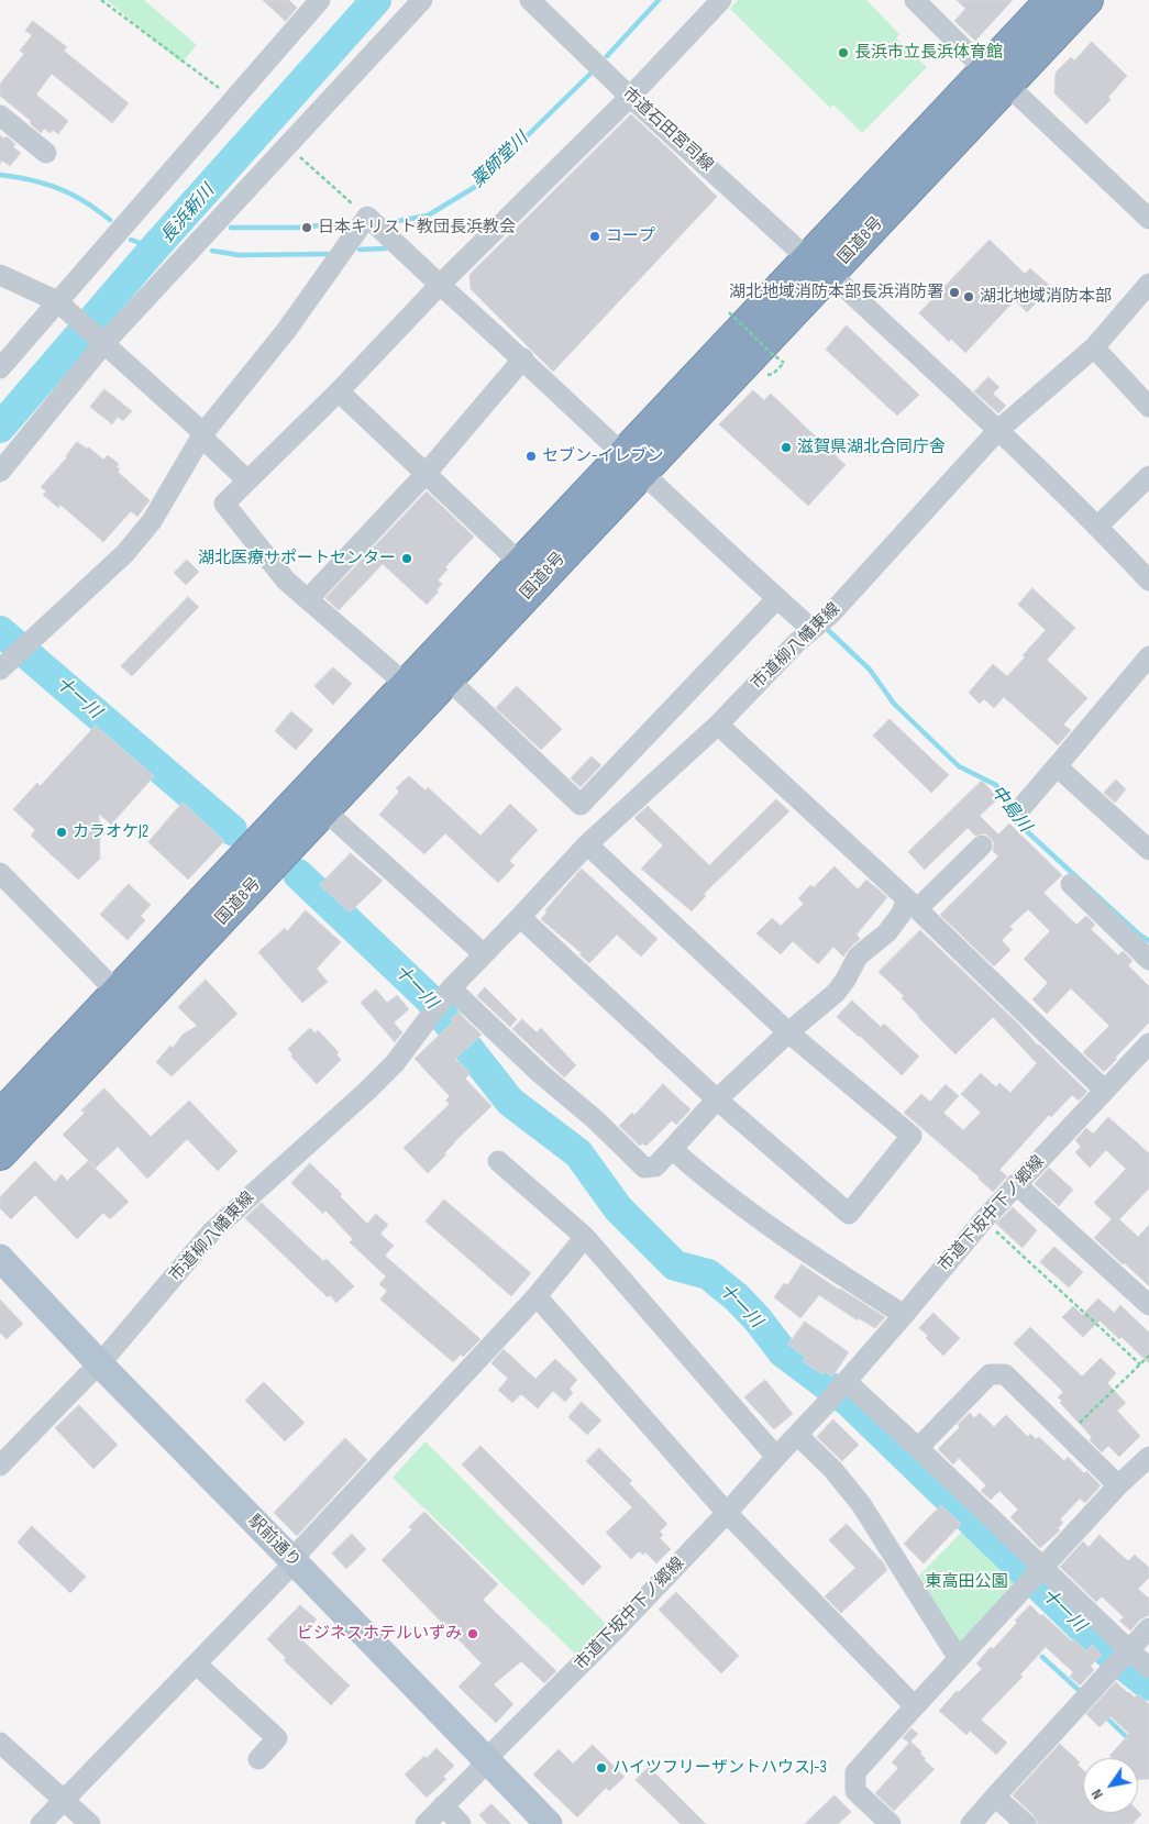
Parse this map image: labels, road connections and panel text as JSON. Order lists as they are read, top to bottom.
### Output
{
  "streets": {
    "highway": ["国道8号"],
    "main road": ["駅前通り"],
    "street": ["市道石田宮司線", "市道柳八幡東線", "市道下坂中下ノ郷線"]
  },
  "crossings": [
    ["市道石田宮司線", "国道8号"],
    ["市道石田宮司線", "市道柳八幡東線"],
    ["市道柳八幡東線", "駅前通り"],
    ["市道下坂中下ノ郷線", "駅前通り"]
  ],
  "water": [
    "薬師堂川",
    "長浜新川",
    "十一川",
    "中島川"
  ],
  "parks": ["東高田公園"],
  "places": [
    "長浜市立長浜体育館",
    "日本キリスト教団長浜教会",
    "コープ",
    "湖北地域消防本部長浜消防署",
    "湖北地域消防本部",
    "滋賀県湖北合同庁舎",
    "セブン-イレブン",
    "湖北医療サポートセンター",
    "カラオケJ2",
    "ビジネスホテルいずみ",
    "ハイツフリーザントハウスJ-3"
  ],
  "north": "bottom left"
}
